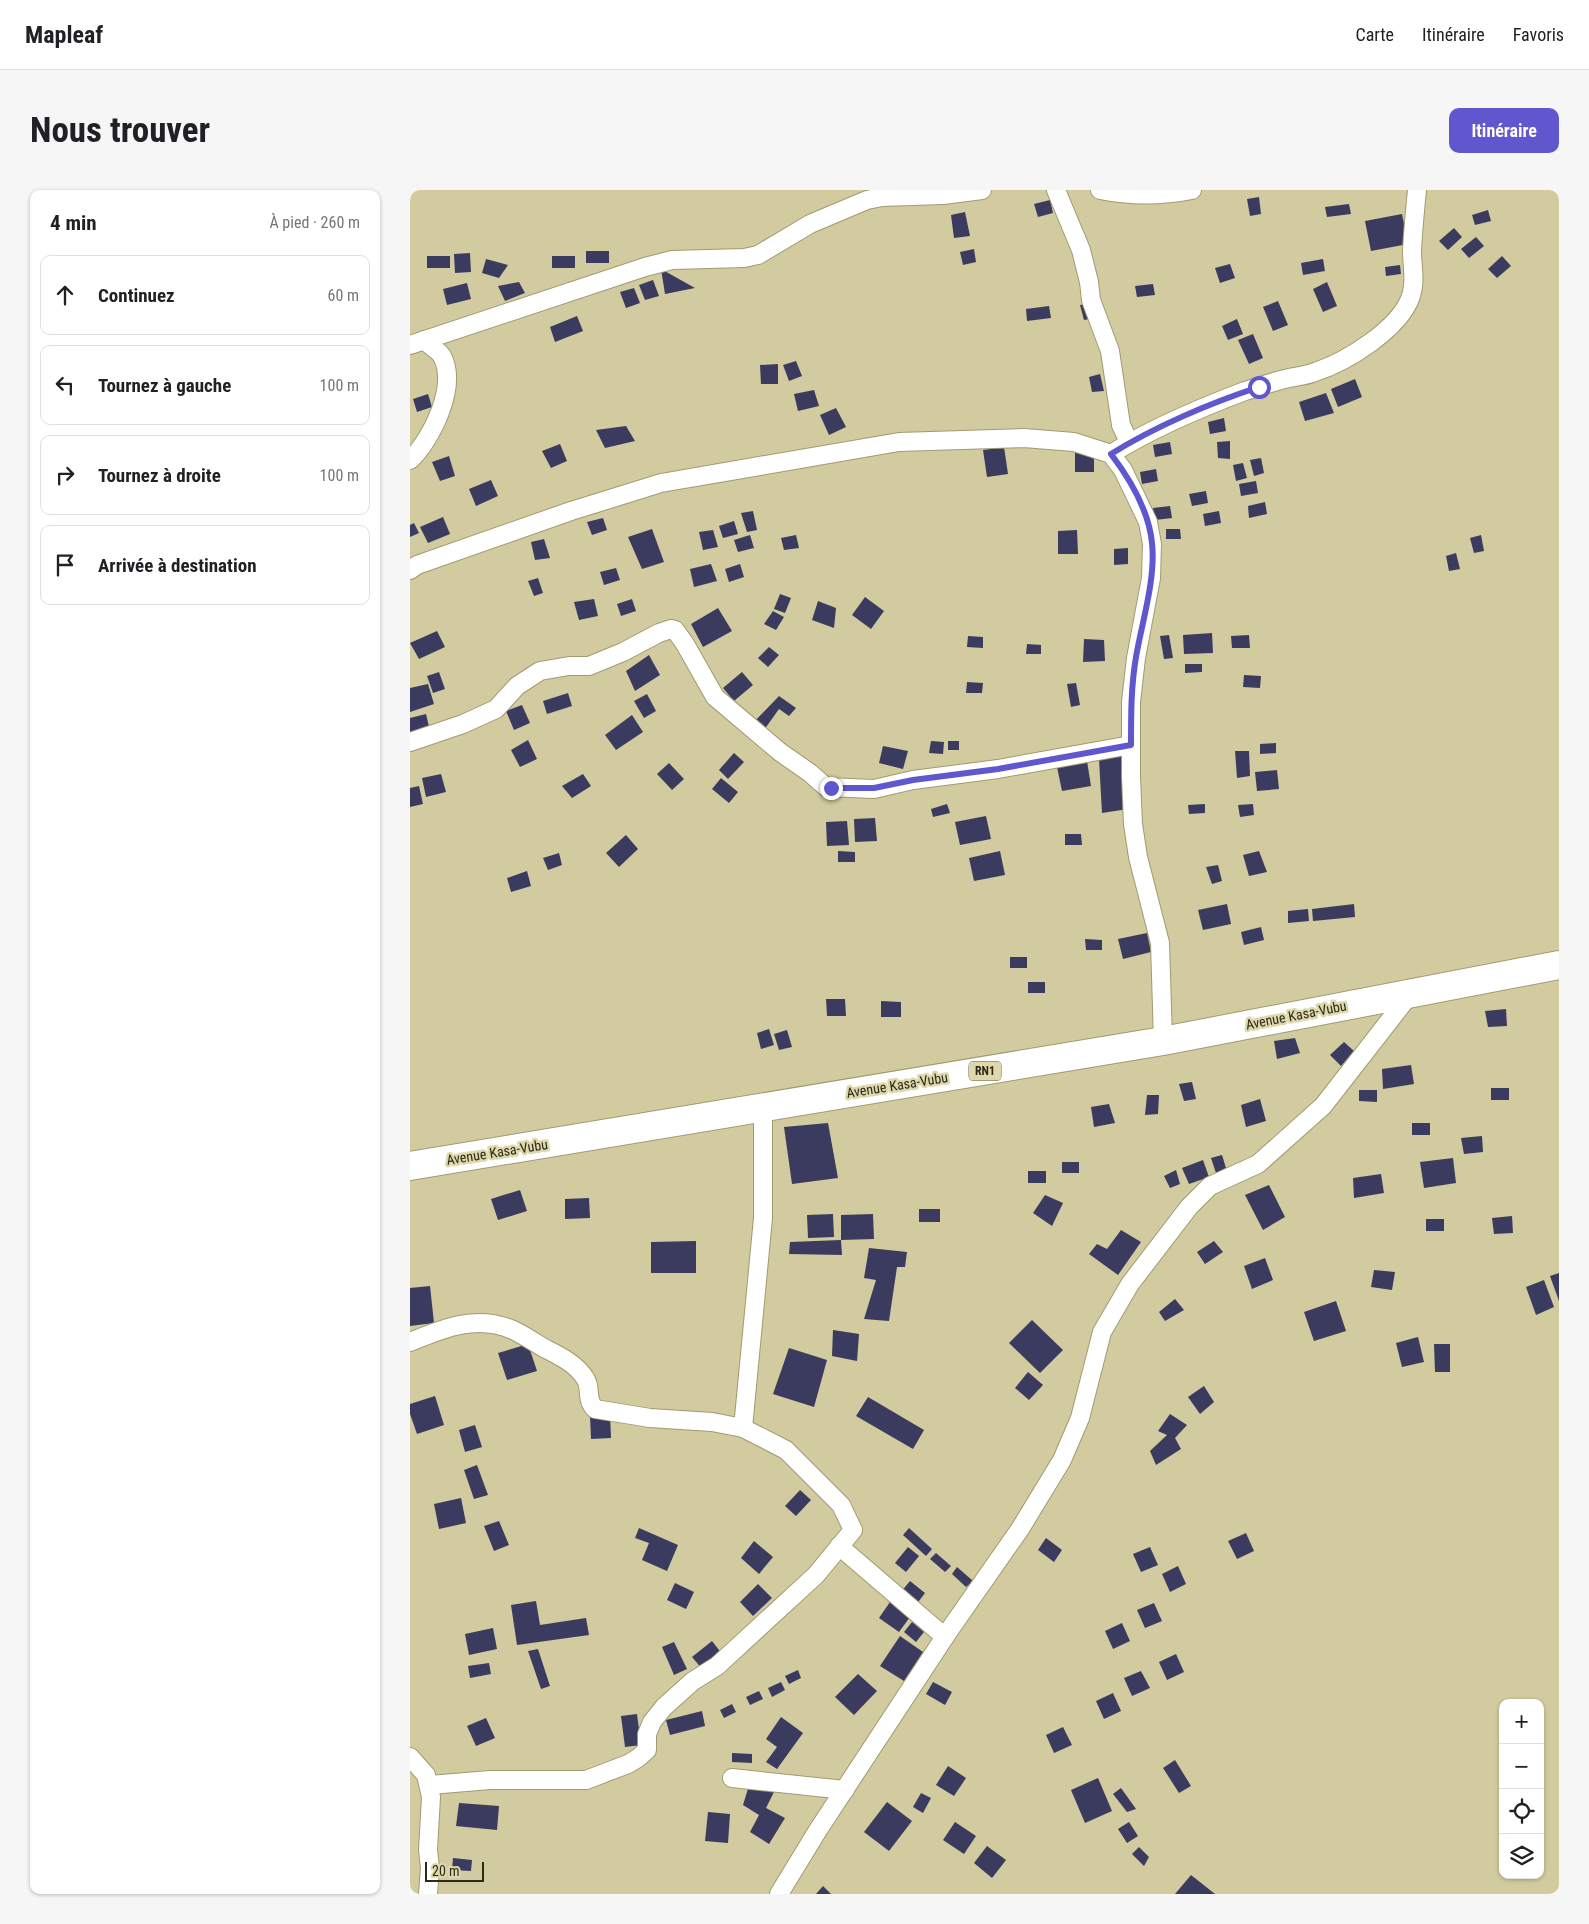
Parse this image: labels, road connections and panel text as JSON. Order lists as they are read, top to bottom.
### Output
{
  "streets": {
    "highway": ["Avenue Kasa-Vubu", "RN1"]
  },
  "scale_bar": "20 m",
  "page": {
    "header": "Mapleaf",
    "nav": ["Carte", "Itinéraire", "Favoris"],
    "buttons": "Itinéraire",
    "title": "Nous trouver",
    "heading": ["4 min", "À pied · 260 m"],
    "list": [
      ["Continuez", "60 m"],
      ["Tournez à gauche", "100 m"],
      ["Tournez à droite", "100 m"],
      "Arrivée à destination"
    ],
    "map_buttons": ["+", "−"],
    "scale": "20 m"
  }
}
